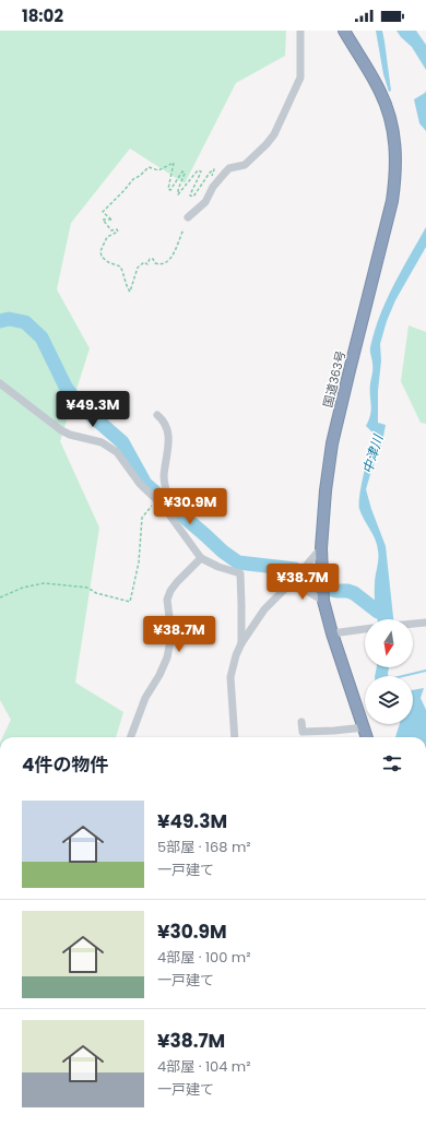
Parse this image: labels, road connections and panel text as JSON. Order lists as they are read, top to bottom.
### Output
{
  "streets": {
    "highway": ["国道363号"]
  },
  "water": ["中津川"],
  "north": "bottom",
  "page": {
    "status": "18:02",
    "price": [
      "¥49.3M",
      "¥30.9M",
      "¥38.7M",
      "¥38.7M"
    ],
    "heading": "4件の物件",
    "list": [
      {
        "name": "¥49.3M",
        "note": "5部屋 · 168 m² · 一戸建て"
      },
      {
        "name": "¥30.9M",
        "note": "4部屋 · 100 m² · 一戸建て"
      },
      {
        "name": "¥38.7M",
        "note": "4部屋 · 104 m² · 一戸建て"
      }
    ]
  }
}
